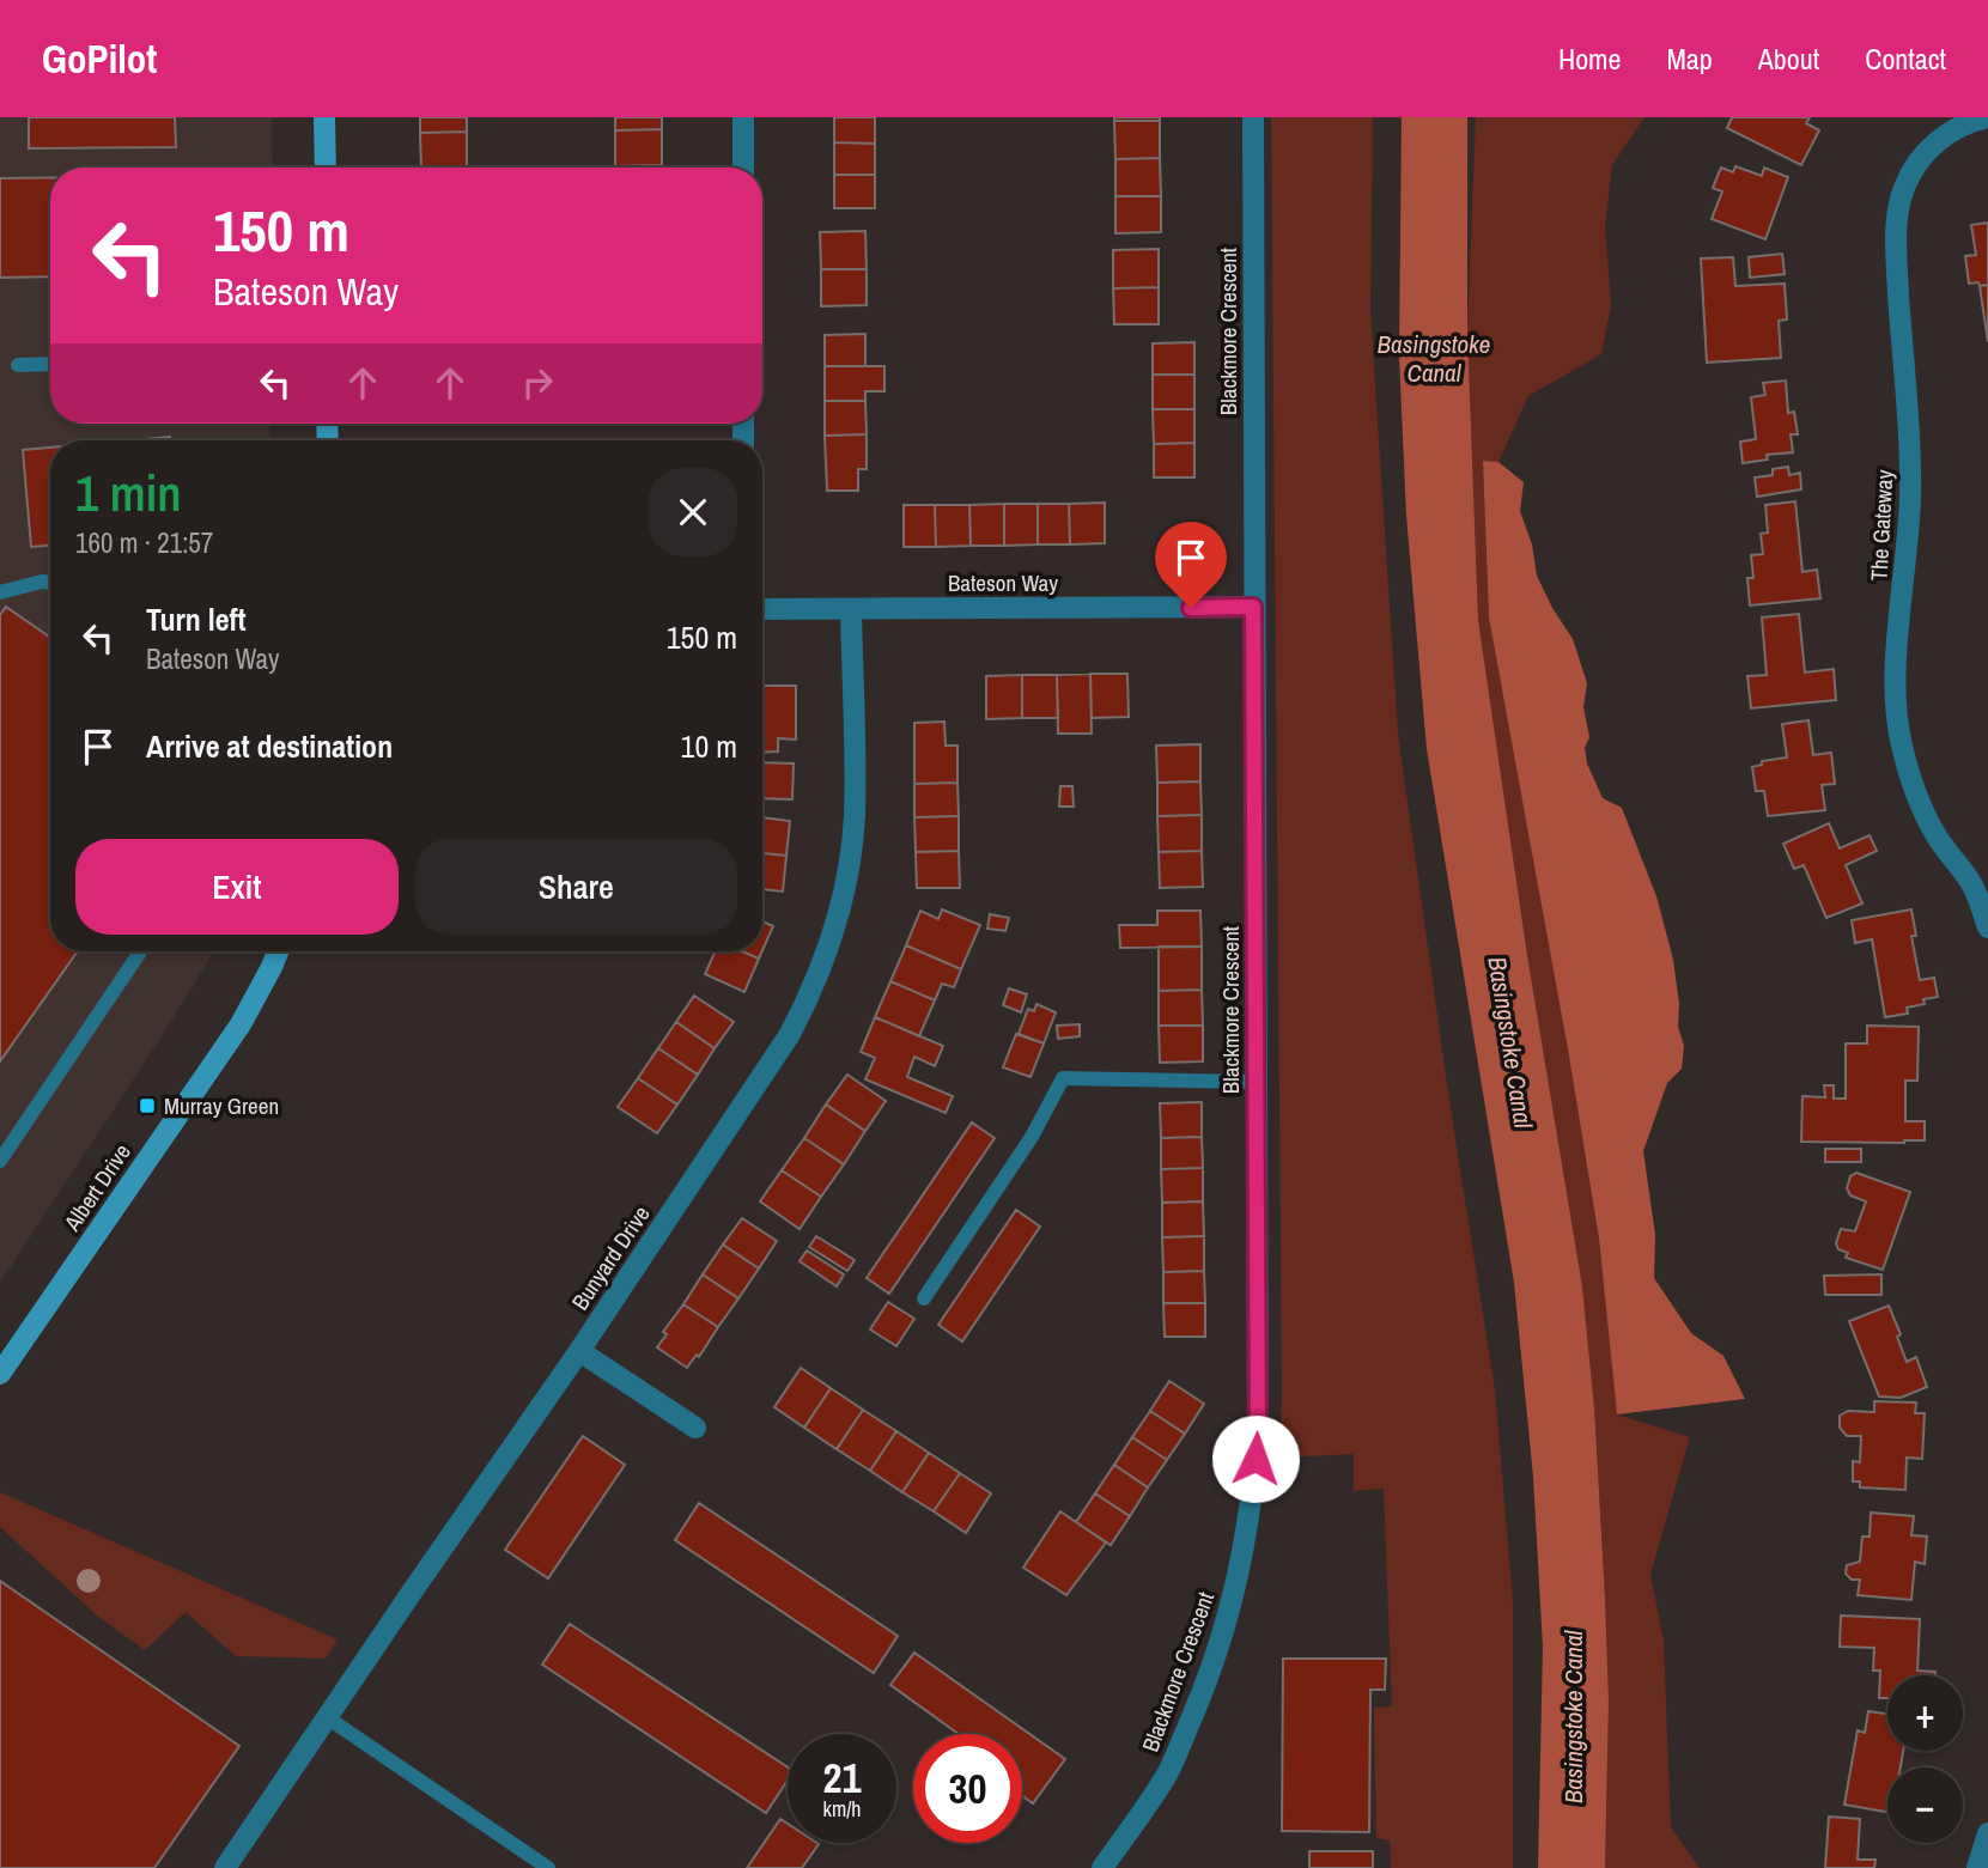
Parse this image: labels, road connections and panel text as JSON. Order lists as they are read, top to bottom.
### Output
{
  "streets": {
    "street": [
      "Blackmore Crescent",
      "The Gateway",
      "Bateson Way",
      "Albert Drive",
      "Bunyard Drive"
    ]
  },
  "crossings": [
    ["Blackmore Crescent", "Bateson Way"],
    ["Bateson Way", "Bunyard Drive"]
  ],
  "water": ["Basingstoke Canal"],
  "places": {
    "transit": ["Murray Green"]
  },
  "page": {
    "header": "GoPilot",
    "nav": [
      "Home",
      "Map",
      "About",
      "Contact"
    ],
    "turn": ["150 m", "Bateson Way"],
    "heading": ["1 min", "160 m · 21:57"],
    "list": [
      {
        "name": "Turn left",
        "note": "Bateson Way",
        "value": "150 m"
      },
      {
        "name": "Arrive at destination",
        "value": "10 m"
      }
    ],
    "buttons": ["Exit", "Share"],
    "map_buttons": ["+", "−"],
    "speed": "21 km/h",
    "limit": "30"
  }
}
